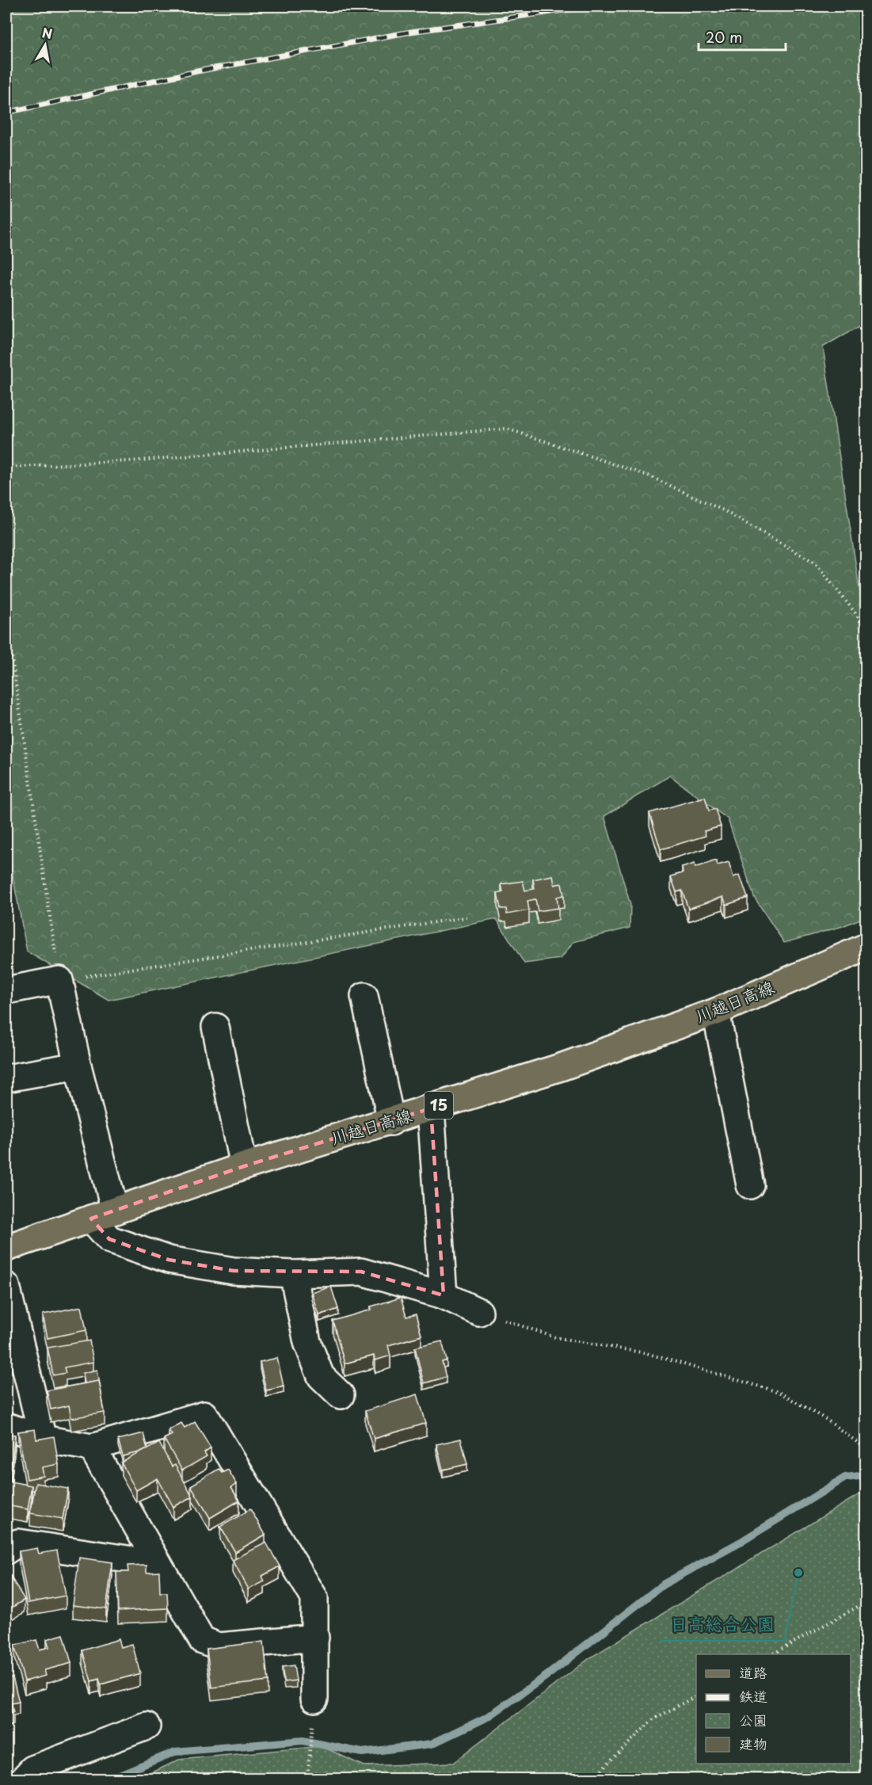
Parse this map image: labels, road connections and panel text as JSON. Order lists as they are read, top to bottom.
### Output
{
  "streets": {
    "main road": ["川越日高線", "15"]
  },
  "places": ["日高総合公園"],
  "legend": [
    "道路",
    "鉄道",
    "公園",
    "建物"
  ],
  "scale_bar": "20 m",
  "north": "top"
}
